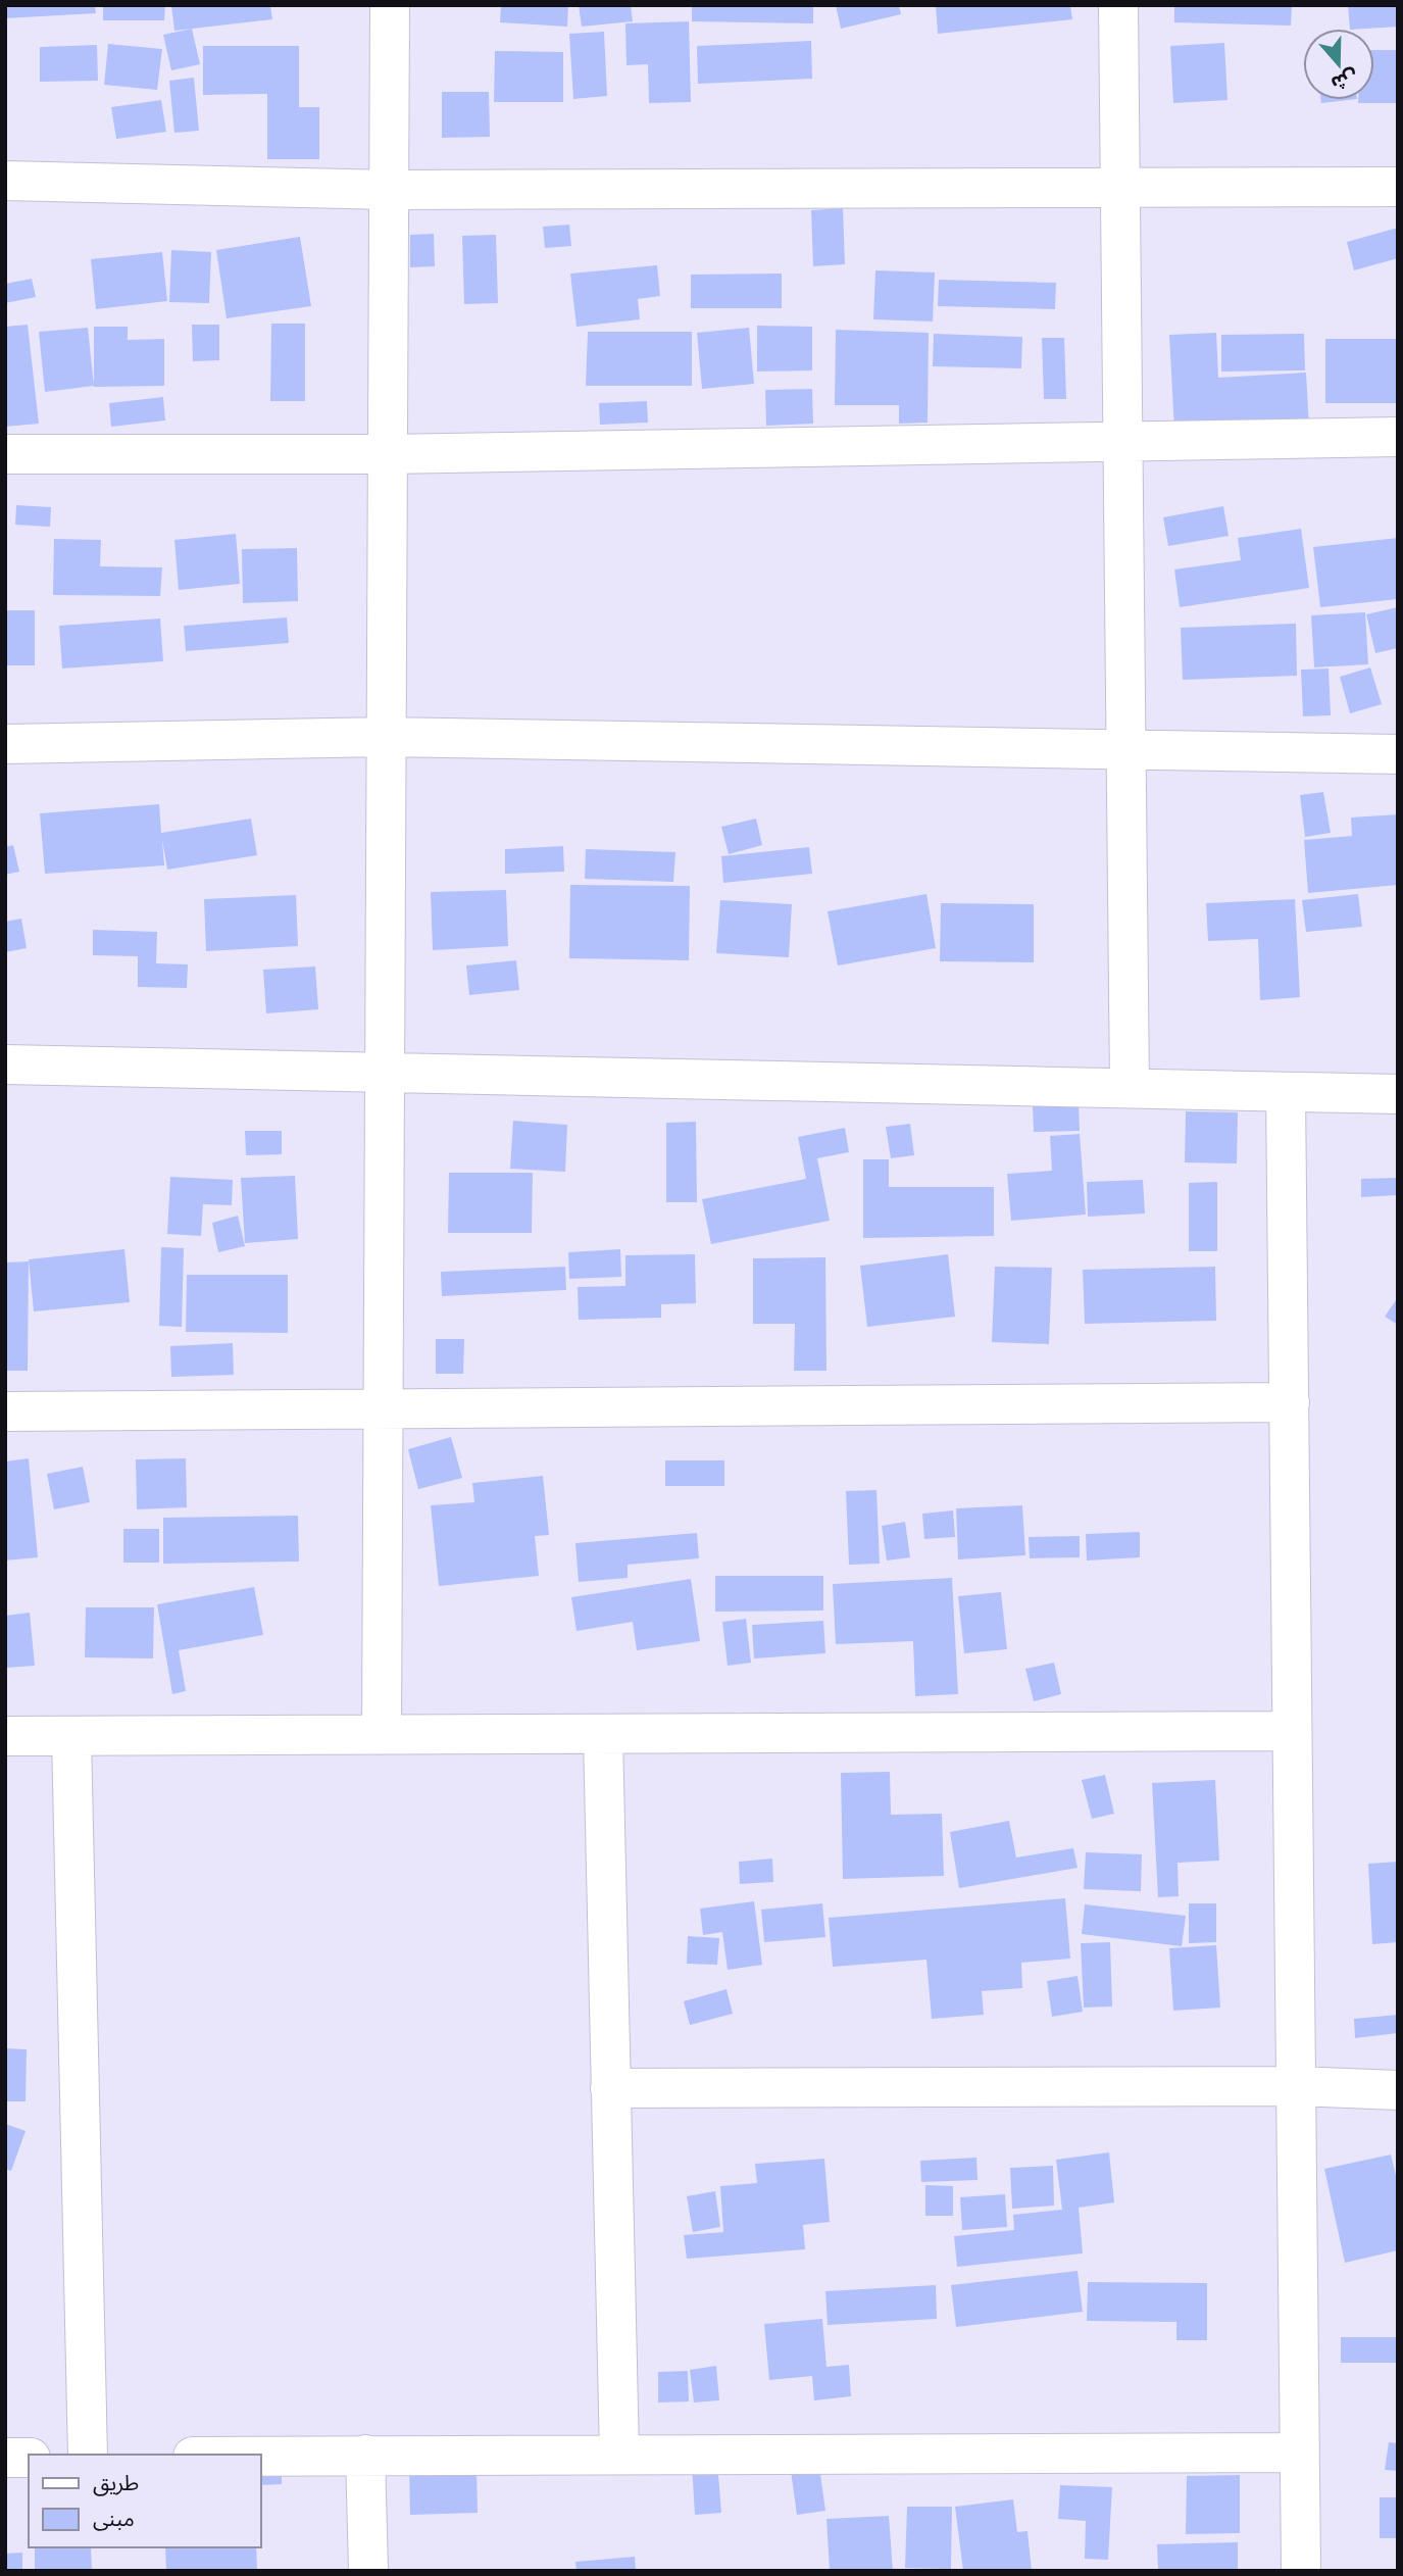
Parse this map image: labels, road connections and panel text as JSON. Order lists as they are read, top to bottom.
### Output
{
  "legend": ["طريق", "مبنى"],
  "north": "bottom"
}
